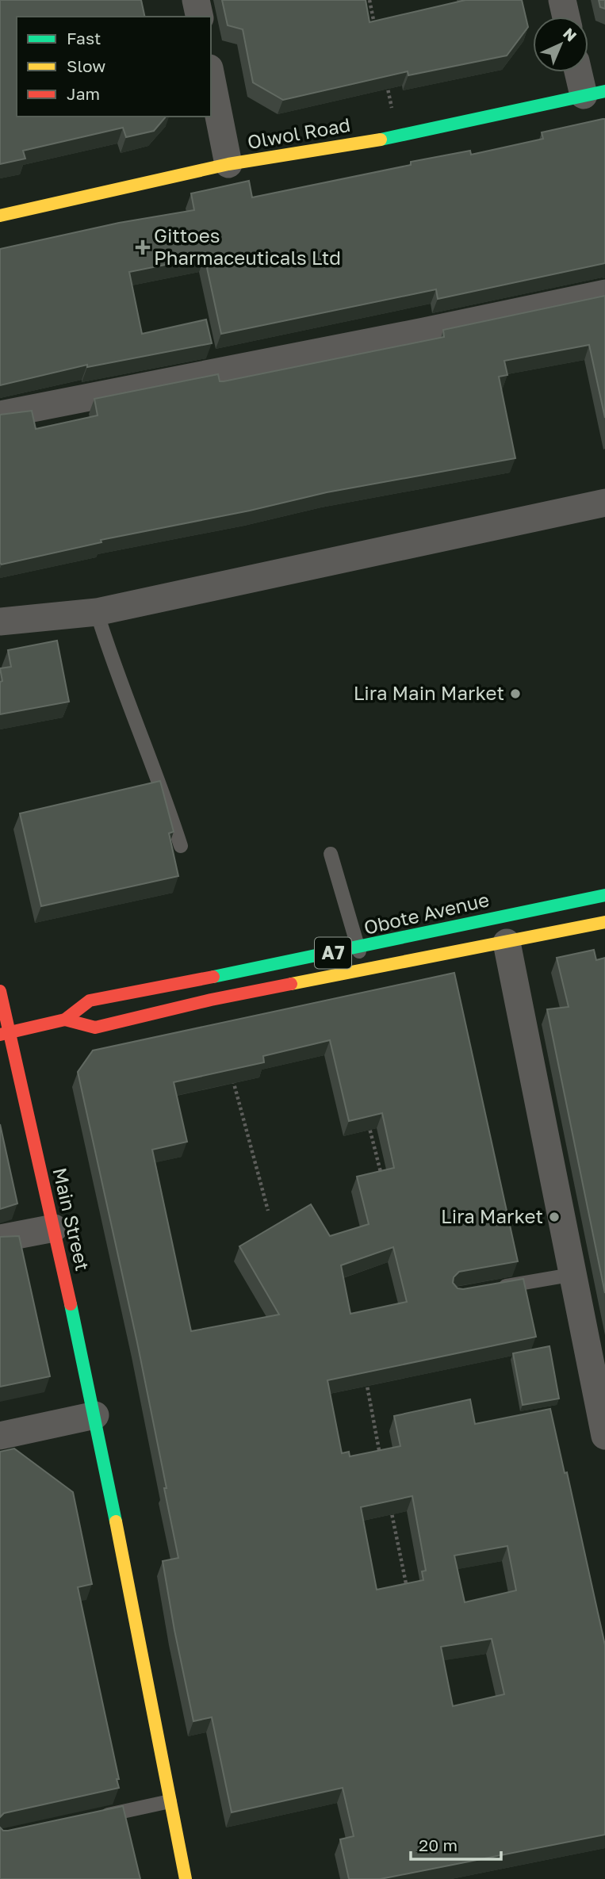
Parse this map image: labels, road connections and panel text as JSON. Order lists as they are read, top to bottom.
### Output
{
  "streets": {
    "street": [
      "Olwol Road",
      "Obote Avenue",
      "A7",
      "Main Street"
    ]
  },
  "crossings": [
    ["Obote Avenue", "Main Street"]
  ],
  "places": {
    "health": ["Gittoes Pharmaceuticals Ltd"],
    "other": ["Lira Main Market", "Lira Market"]
  },
  "legend": ["Fast", "Slow", "Jam"],
  "scale_bar": "20 m",
  "north": "top right"
}
